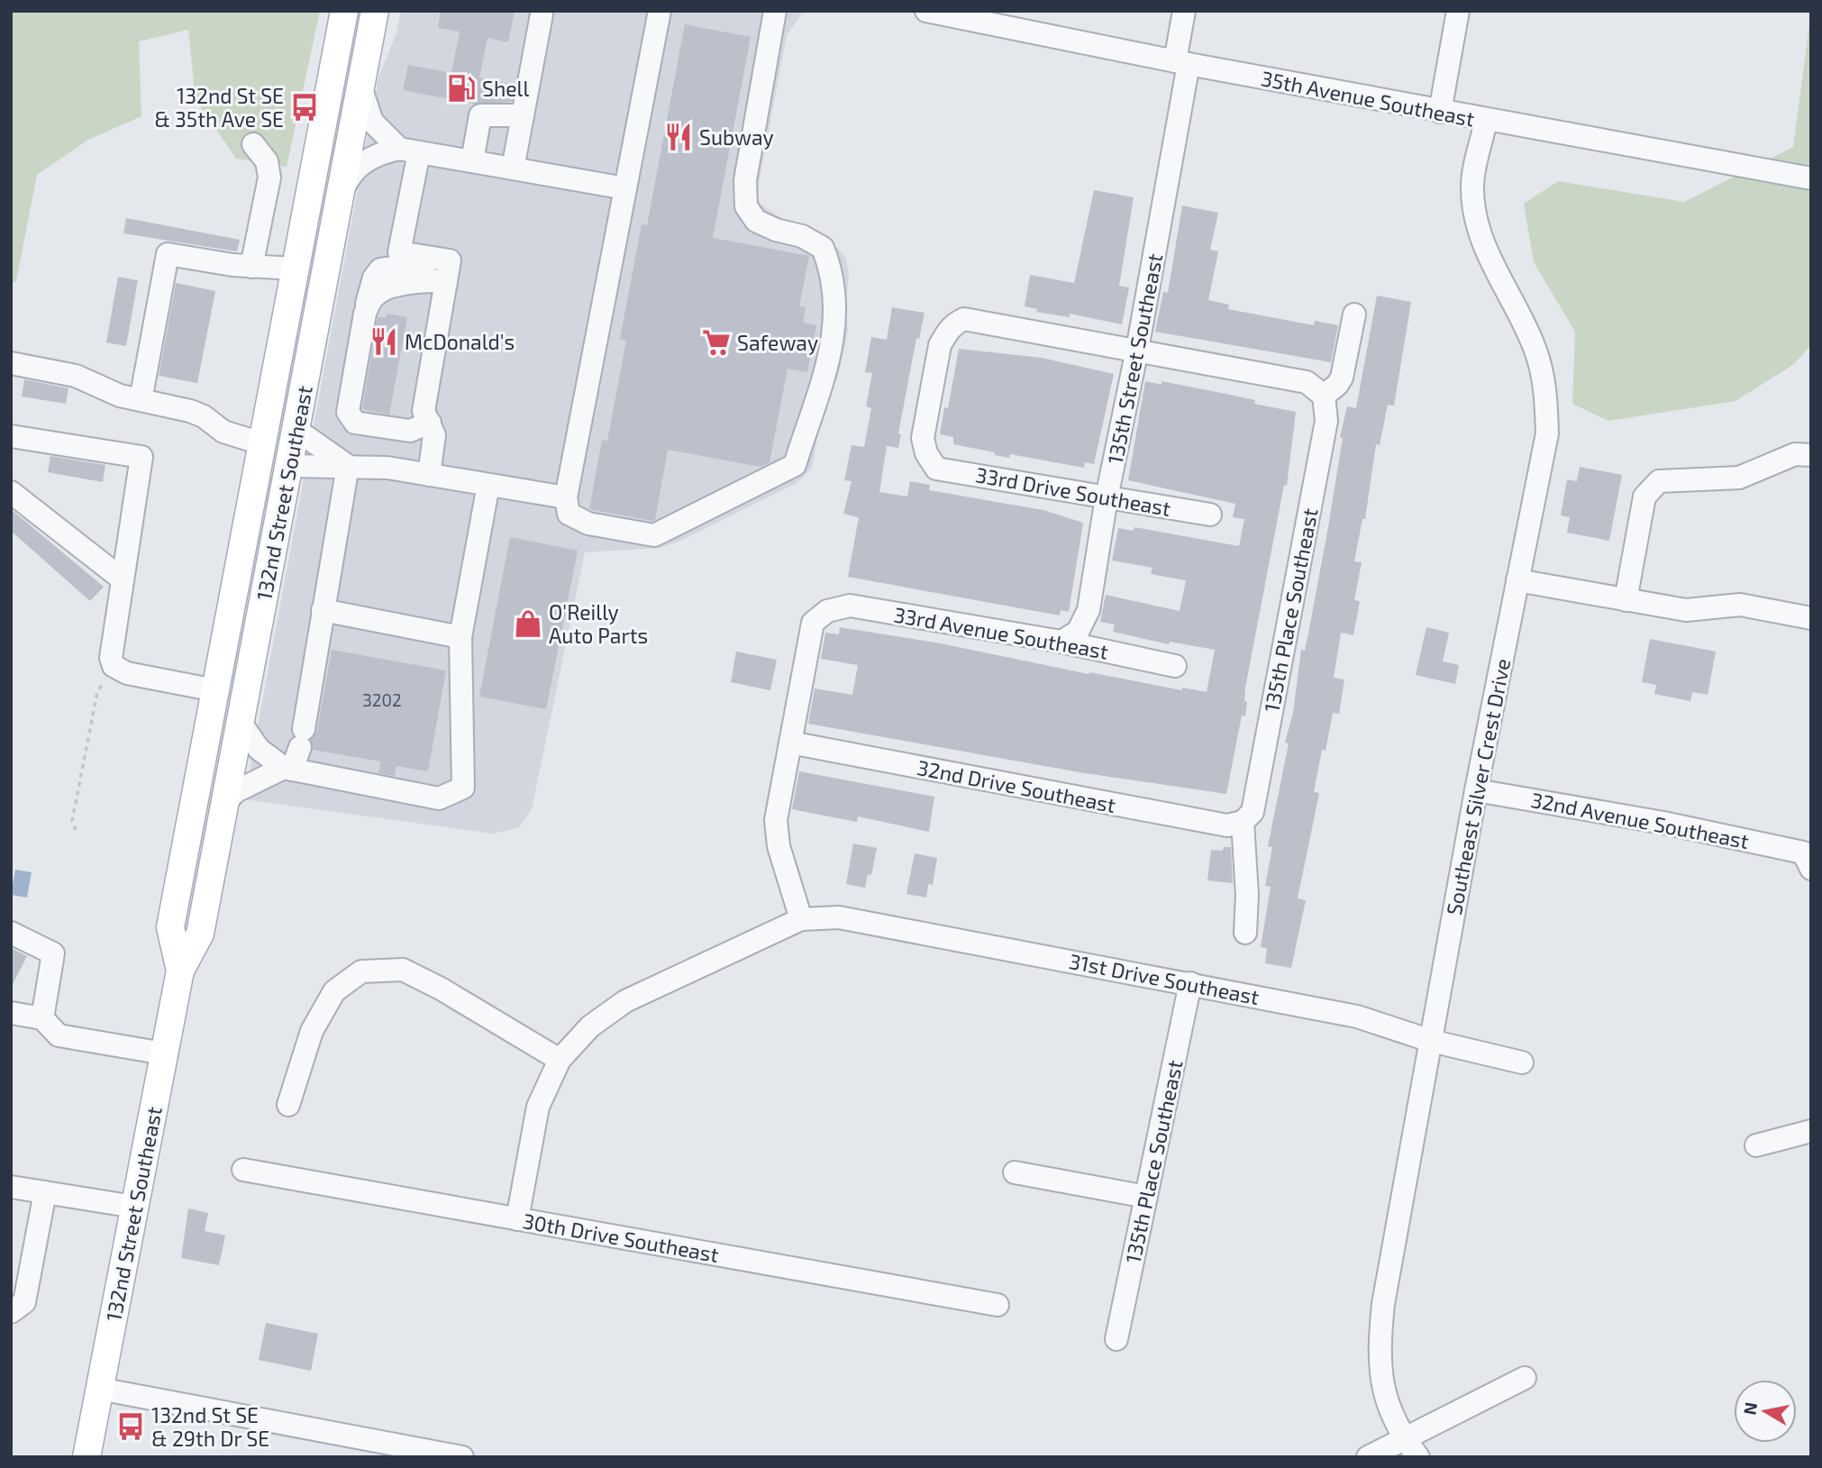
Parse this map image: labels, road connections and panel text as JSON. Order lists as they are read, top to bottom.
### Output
{
  "streets": {
    "main road": ["132nd Street Southeast"],
    "street": [
      "35th Avenue Southeast",
      "135th Street Southeast",
      "33rd Drive Southeast",
      "135th Place Southeast",
      "33rd Avenue Southeast",
      "32nd Drive Southeast",
      "Southeast Silver Crest Drive",
      "32nd Avenue Southeast",
      "31st Drive Southeast",
      "30th Drive Southeast"
    ]
  },
  "crossings": [
    ["35th Avenue Southeast", "135th Street Southeast"],
    ["35th Avenue Southeast", "Southeast Silver Crest Drive"],
    ["135th Street Southeast", "33rd Drive Southeast"],
    ["135th Street Southeast", "33rd Avenue Southeast"],
    ["135th Place Southeast", "32nd Drive Southeast"],
    ["135th Place Southeast", "31st Drive Southeast"],
    ["33rd Avenue Southeast", "32nd Drive Southeast"],
    ["Southeast Silver Crest Drive", "32nd Avenue Southeast"],
    ["Southeast Silver Crest Drive", "31st Drive Southeast"]
  ],
  "places": {
    "fuel station": ["Shell"],
    "bus stop": ["132nd St SE & 35th Ave SE", "132nd St SE & 29th Dr SE"],
    "restaurant": ["Subway", "McDonald's"],
    "supermarket": ["Safeway"],
    "shop": ["O'Reilly Auto Parts"]
  },
  "house_numbers": ["3202"],
  "north": "left"
}
